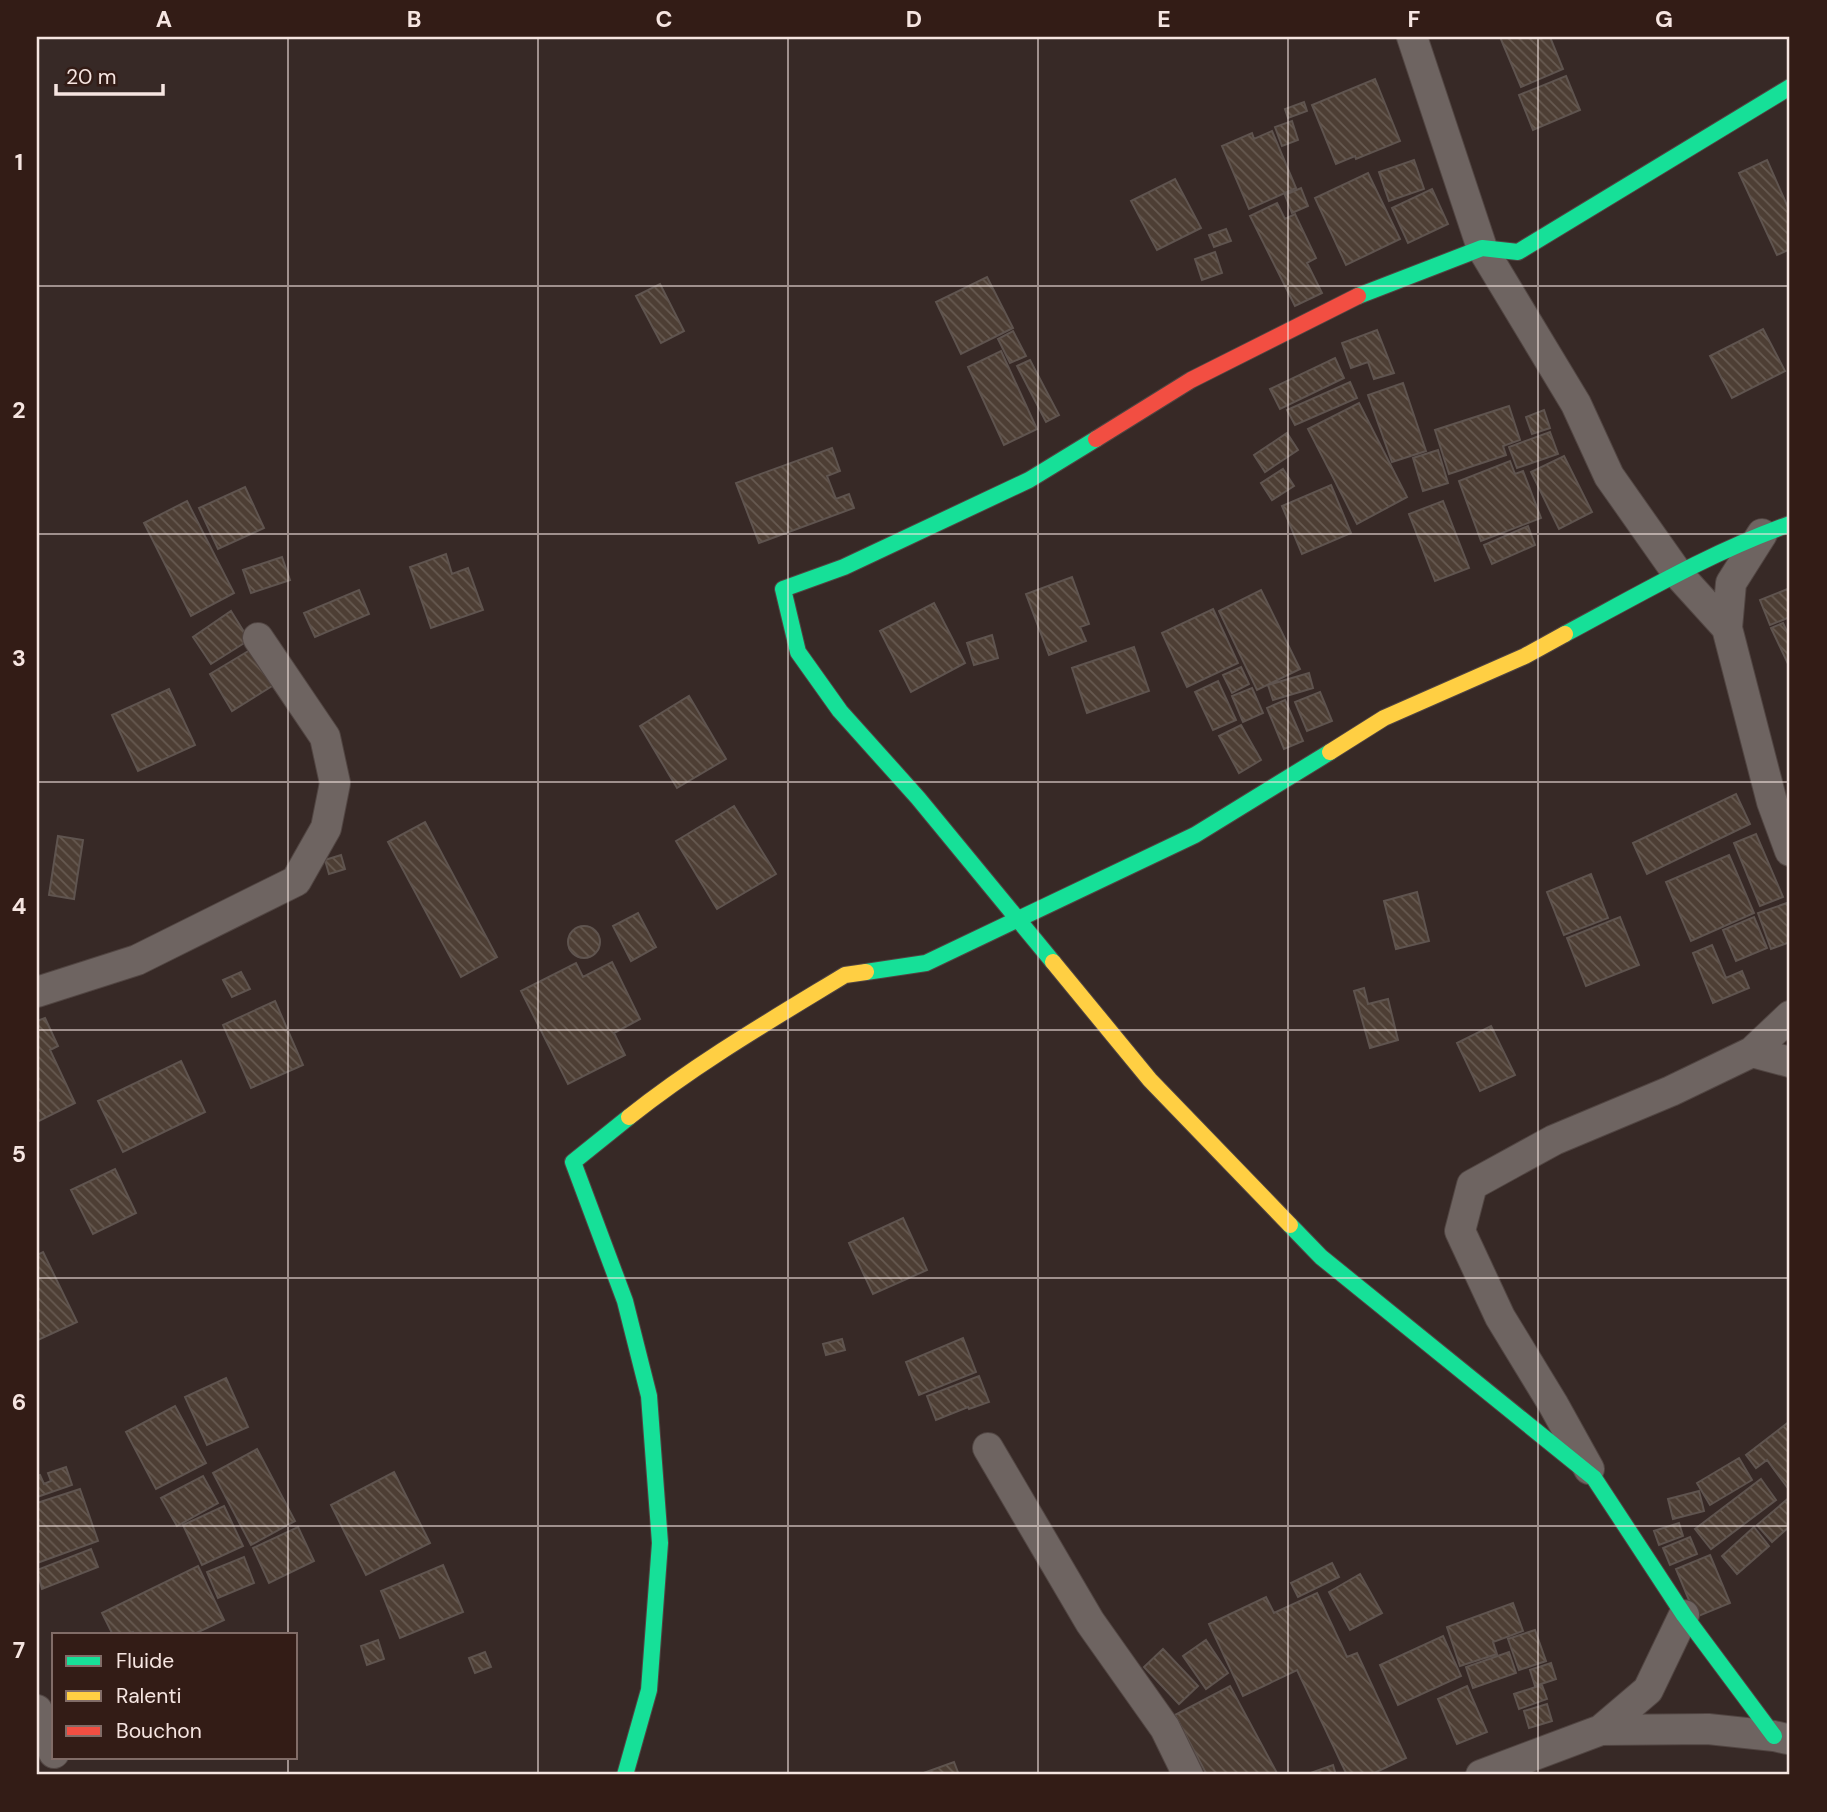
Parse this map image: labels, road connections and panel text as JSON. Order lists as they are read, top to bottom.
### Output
{
  "legend": ["Fluide", "Ralenti", "Bouchon"],
  "scale_bar": "20 m",
  "grid": {
    "columns": [
      "A",
      "B",
      "C",
      "D",
      "E",
      "F",
      "G"
    ],
    "rows": [
      "1",
      "2",
      "3",
      "4",
      "5",
      "6",
      "7"
    ]
  }
}
